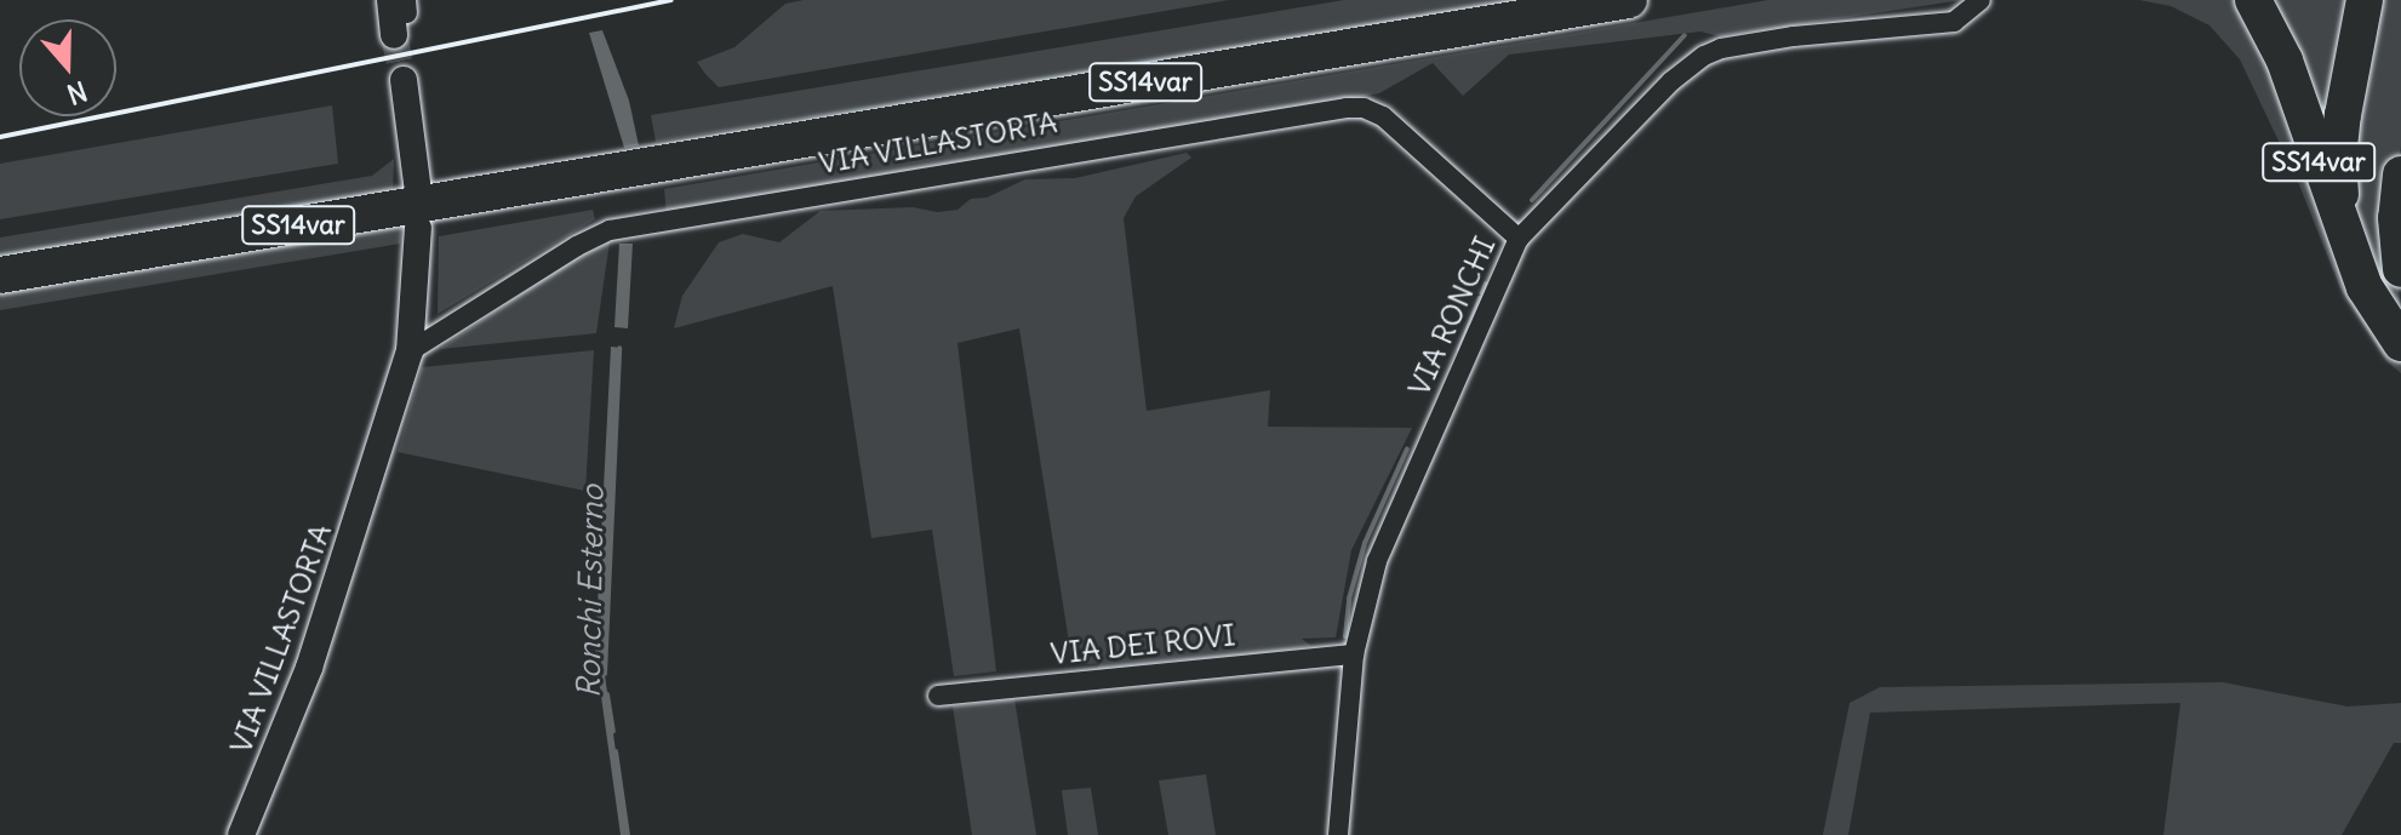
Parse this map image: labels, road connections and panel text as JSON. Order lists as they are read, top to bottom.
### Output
{
  "streets": {
    "highway": ["SS14var"],
    "street": ["VIA VILLASTORTA", "VIA RONCHI", "VIA DEI ROVI"]
  },
  "crossings": [
    ["VIA VILLASTORTA", "VIA RONCHI"],
    ["VIA RONCHI", "VIA DEI ROVI"]
  ],
  "water": ["Ronchi Esterno"],
  "north": "bottom"
}
